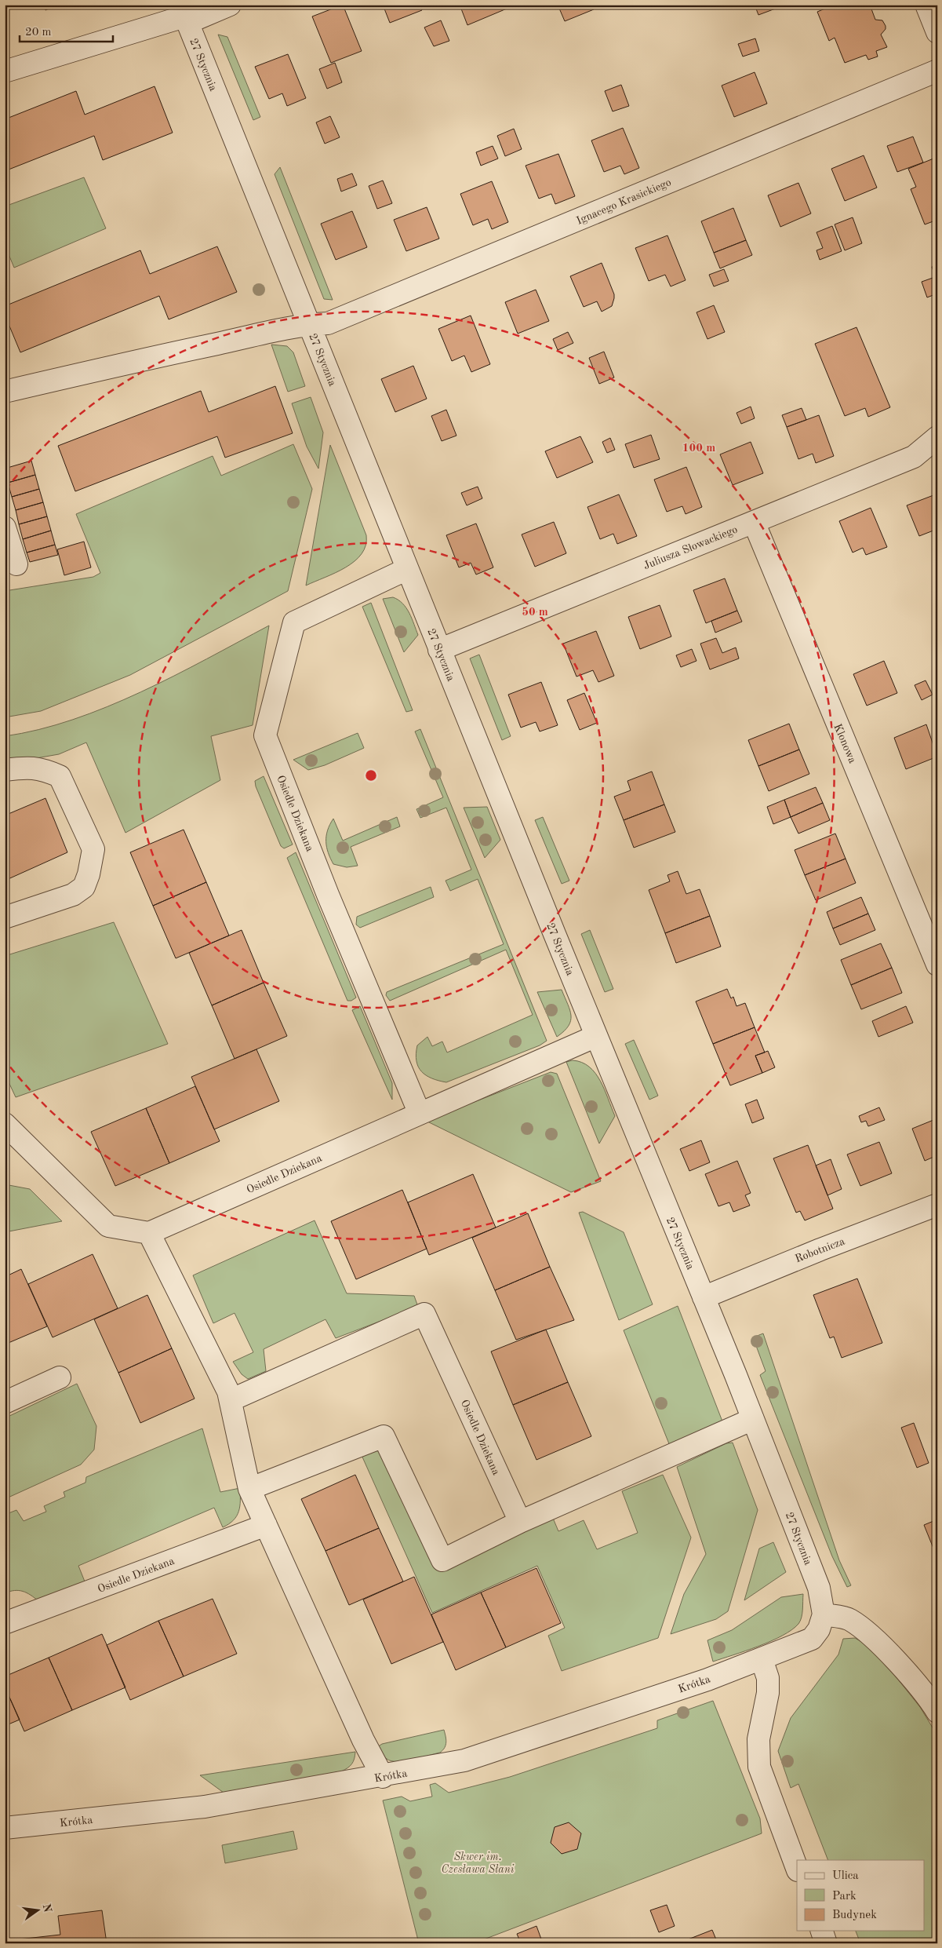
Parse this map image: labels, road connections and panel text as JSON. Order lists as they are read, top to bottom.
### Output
{
  "streets": {
    "street": [
      "27 Stycznia",
      "Ignacego Krasickiego",
      "Juliusza Słowackiego",
      "Klonowa",
      "Osiedle Dziekana",
      "Robotnicza",
      "Krótka"
    ]
  },
  "crossings": [
    ["27 Stycznia", "Ignacego Krasickiego"],
    ["27 Stycznia", "Juliusza Słowackiego"],
    ["27 Stycznia", "Osiedle Dziekana"],
    ["27 Stycznia", "Robotnicza"],
    ["Juliusza Słowackiego", "Klonowa"]
  ],
  "parks": ["Skwer im. Czesława Słani"],
  "legend": ["Ulica", "Park", "Budynek"],
  "scale_bar": "20 m",
  "north": "right",
  "rings": ["100 m", "50 m"]
}
